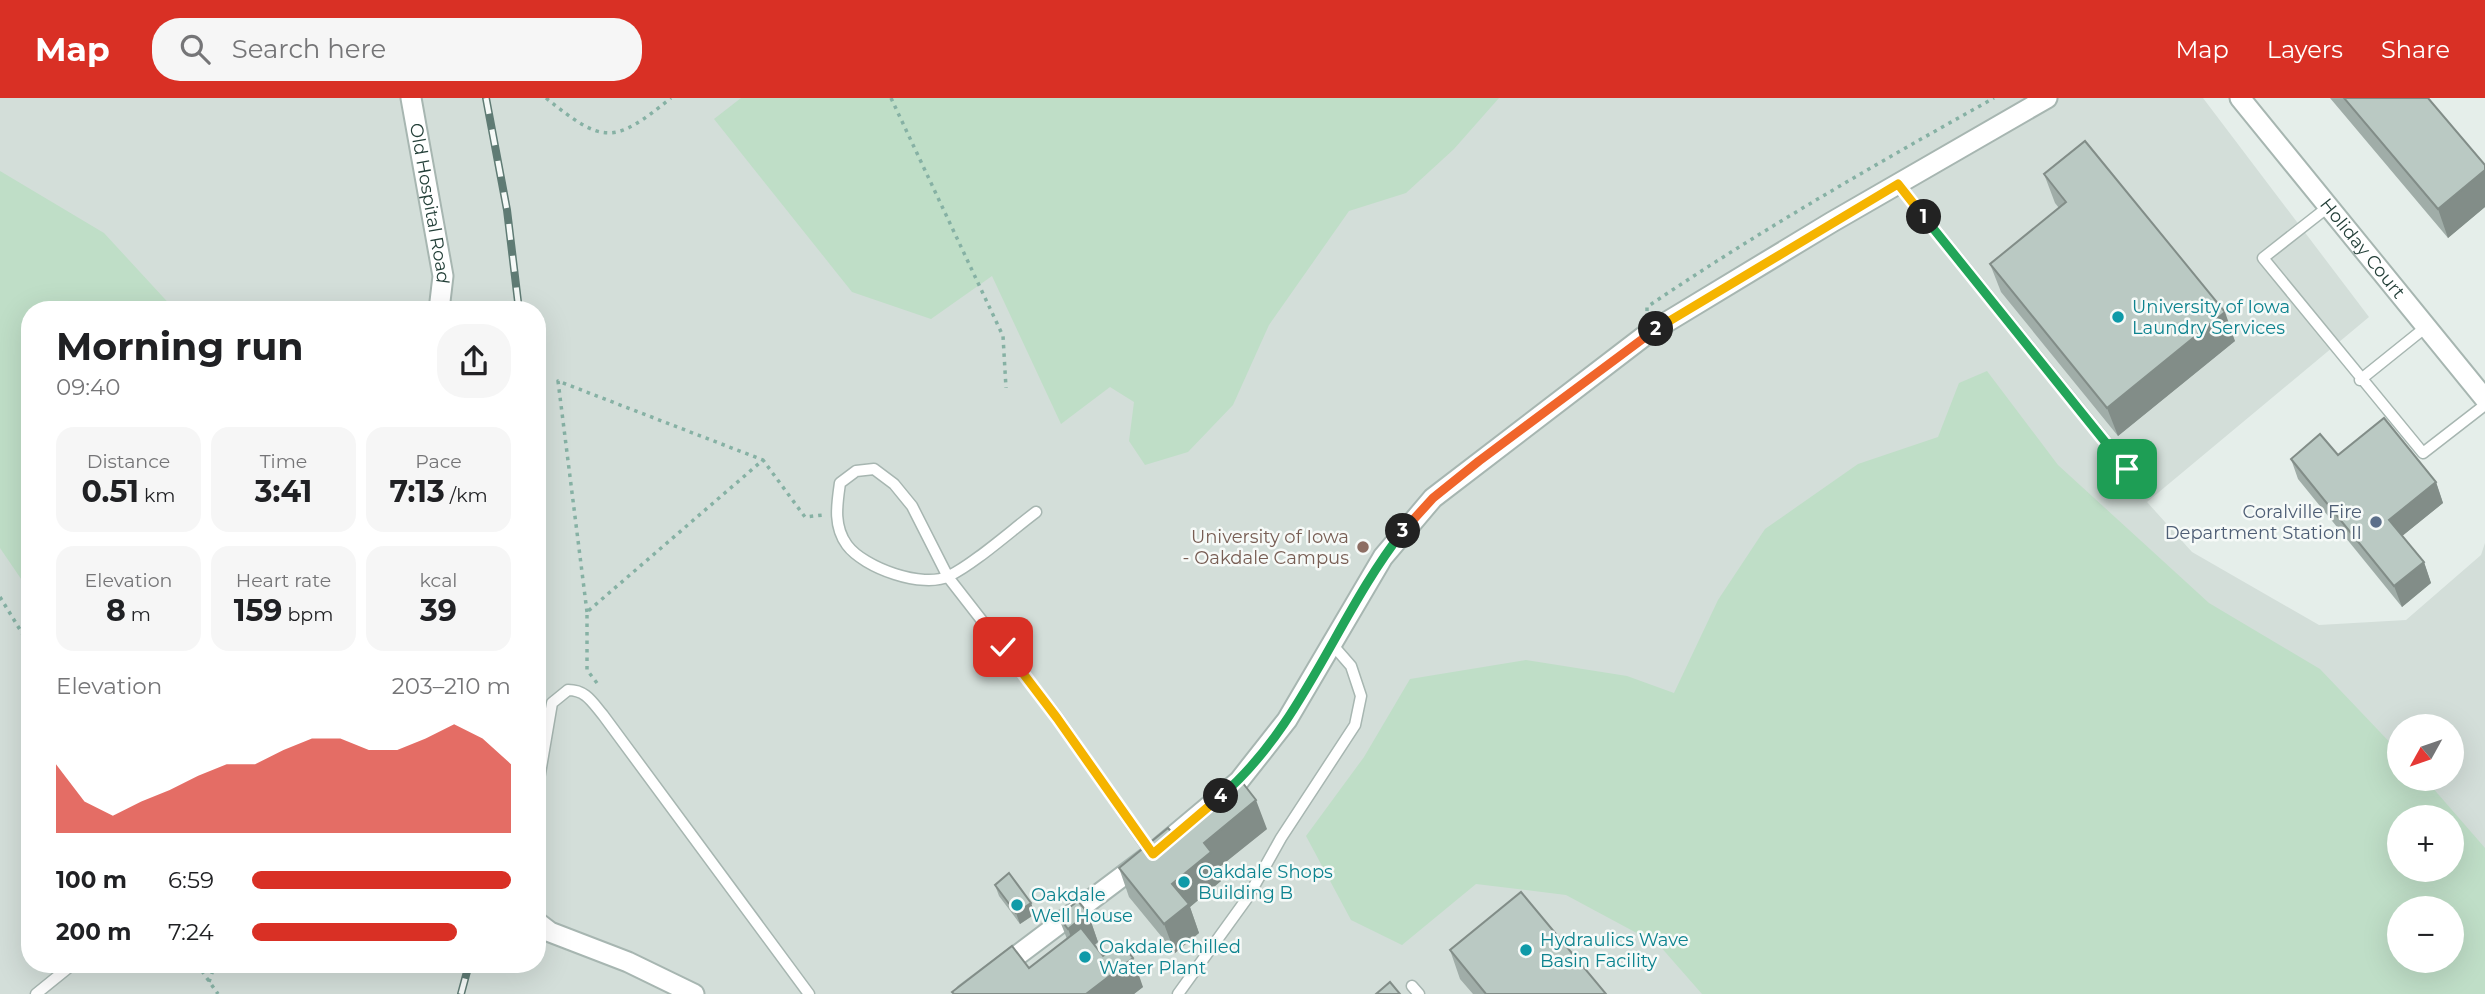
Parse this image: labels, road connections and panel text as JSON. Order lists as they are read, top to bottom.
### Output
{
  "streets": {
    "street": ["Old Hospital Road", "Holiday Court"]
  },
  "places": [
    "University of Iowa Laundry Services",
    "Coralville Fire Department Station II",
    "University of Iowa - Oakdale Campus",
    "Oakdale Shops Building B",
    "Oakdale Well House",
    "Hydraulics Wave Basin Facility",
    "Oakdale Chilled Water Plant"
  ],
  "north": "bottom left",
  "page": {
    "header": "Map",
    "search": "Search here",
    "nav": ["Map", "Layers", "Share"],
    "pins": [
      "1",
      "2",
      "3",
      "4"
    ],
    "heading": ["Morning run", "09:40"],
    "stats": [
      ["Distance", "0.51 km"],
      ["Time", "3:41"],
      ["Pace", "7:13 /km"],
      ["Elevation", "8 m"],
      ["Heart rate", "159 bpm"],
      ["kcal", "39"]
    ],
    "chart": ["Elevation", "203–210 m"],
    "map_buttons": ["+", "−"],
    "list": [
      {
        "name": "100 m",
        "note": "6:59"
      },
      {
        "name": "200 m",
        "note": "7:24"
      }
    ]
  }
}
